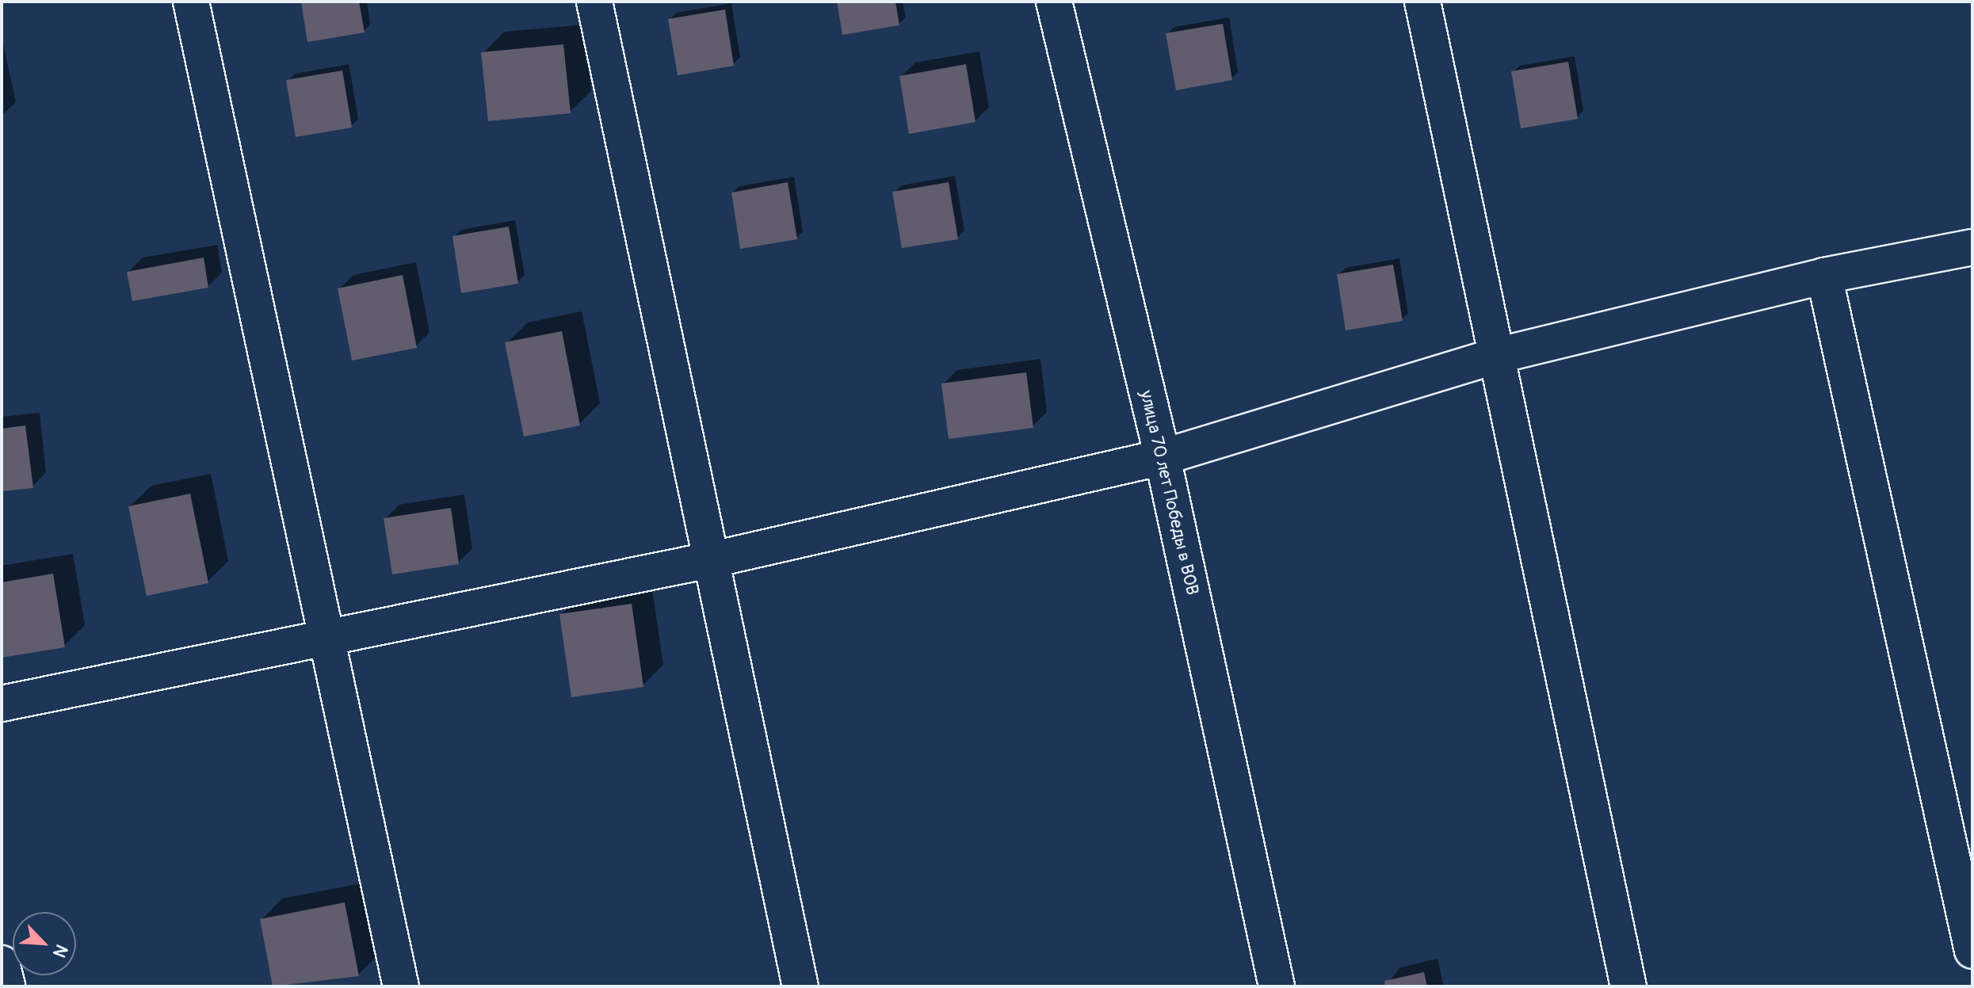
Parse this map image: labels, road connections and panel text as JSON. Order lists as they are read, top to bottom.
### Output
{
  "streets": {
    "street": ["улица 70 лет Победы в ВОВ"]
  },
  "north": "bottom right"
}
